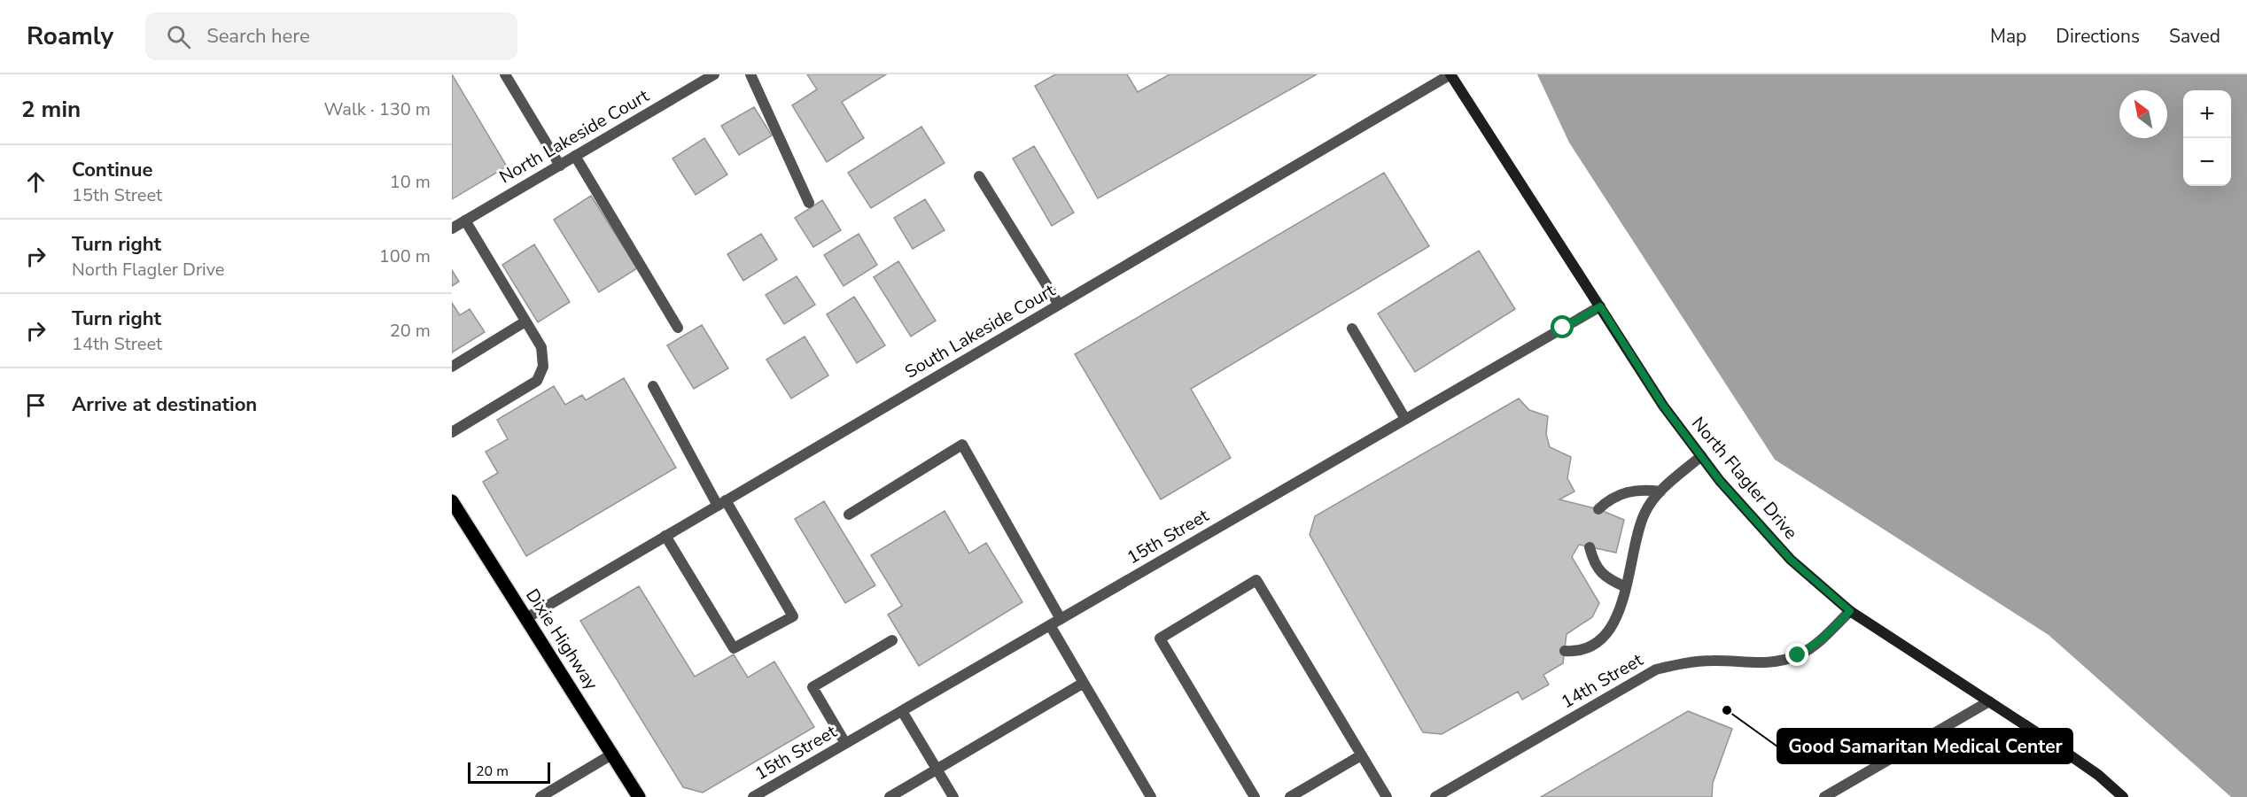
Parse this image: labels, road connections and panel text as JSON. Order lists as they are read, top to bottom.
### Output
{
  "streets": {
    "main road": ["Dixie Highway"],
    "street": [
      "North Lakeside Court",
      "South Lakeside Court",
      "North Flagler Drive",
      "15th Street",
      "14th Street"
    ]
  },
  "crossings": [
    ["South Lakeside Court", "North Flagler Drive"],
    ["South Lakeside Court", "Dixie Highway"],
    ["North Flagler Drive", "15th Street"],
    ["North Flagler Drive", "14th Street"]
  ],
  "places": ["Good Samaritan Medical Center"],
  "scale_bar": "20 m",
  "north": "top left",
  "page": {
    "header": "Roamly",
    "search": "Search here",
    "nav": ["Map", "Directions", "Saved"],
    "heading": ["2 min", "Walk · 130 m"],
    "map_buttons": ["+", "−"],
    "list": [
      ["Continue", "15th Street", "10 m"],
      ["Turn right", "North Flagler Drive", "100 m"],
      ["Turn right", "14th Street", "20 m"],
      "Arrive at destination"
    ],
    "scale": "20 m"
  }
}
